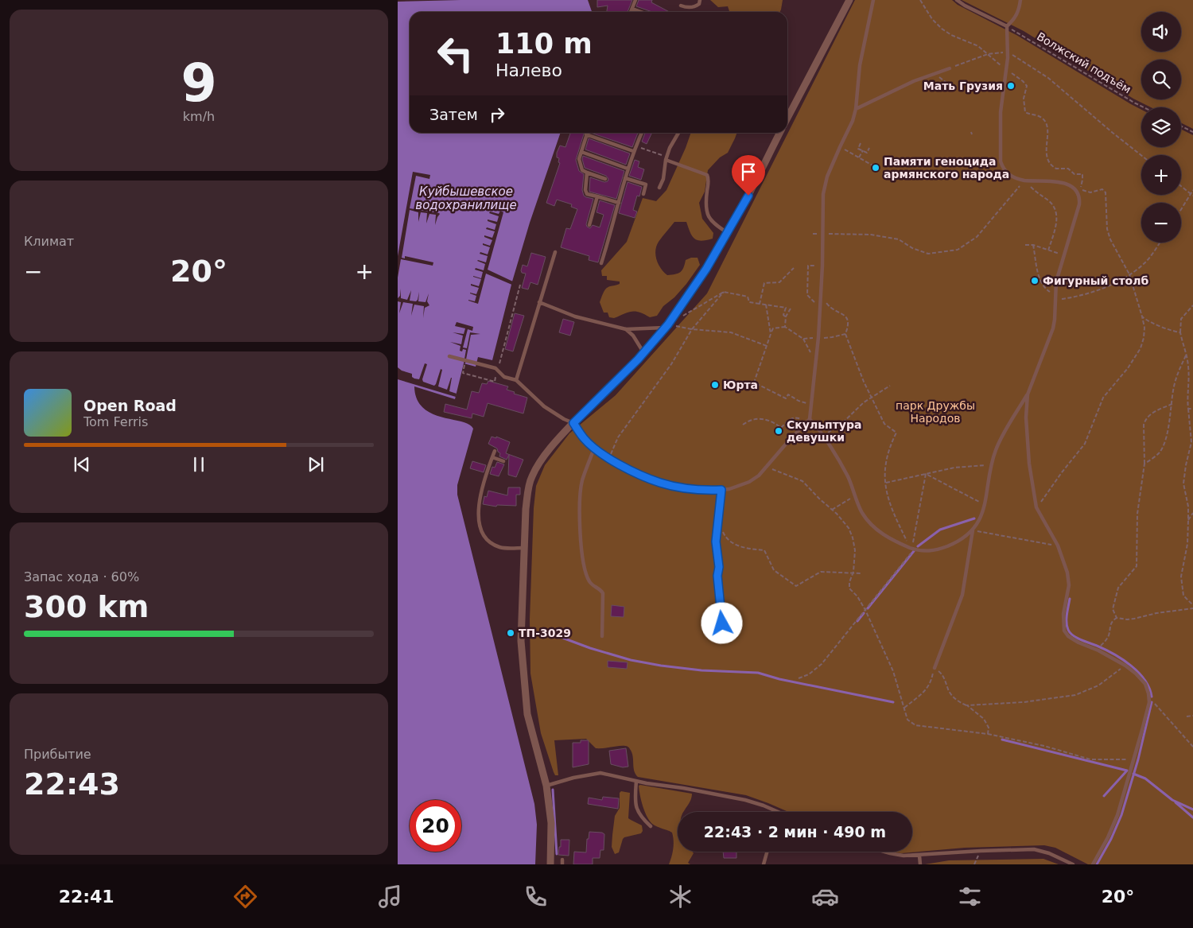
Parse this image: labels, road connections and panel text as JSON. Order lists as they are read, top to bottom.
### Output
{
  "streets": {
    "path": ["Волжский подъём"]
  },
  "water": ["Куйбышевское водохранилище"],
  "parks": ["парк Дружбы Народов"],
  "places": [
    "Мать Грузия",
    "Памяти геноцида армянского народа",
    "Фигурный столб",
    "Юрта",
    "Скульптура девушки",
    "ТП-3029"
  ],
  "page": {
    "tile": [
      ["9", "km/h"],
      "Климат",
      ["Запас хода · 60%", "300 km"],
      ["Прибытие", "22:43"]
    ],
    "map_buttons": ["+", "−"],
    "turn": ["110 m", "Налево"],
    "then": "Затем",
    "heat": ["−", "20°", "+"],
    "song": ["Open Road", "Tom Ferris"],
    "limit": "20",
    "trip": "22:43 · 2 мин · 490 m",
    "tabs": ["22:41", "20°"]
  }
}
